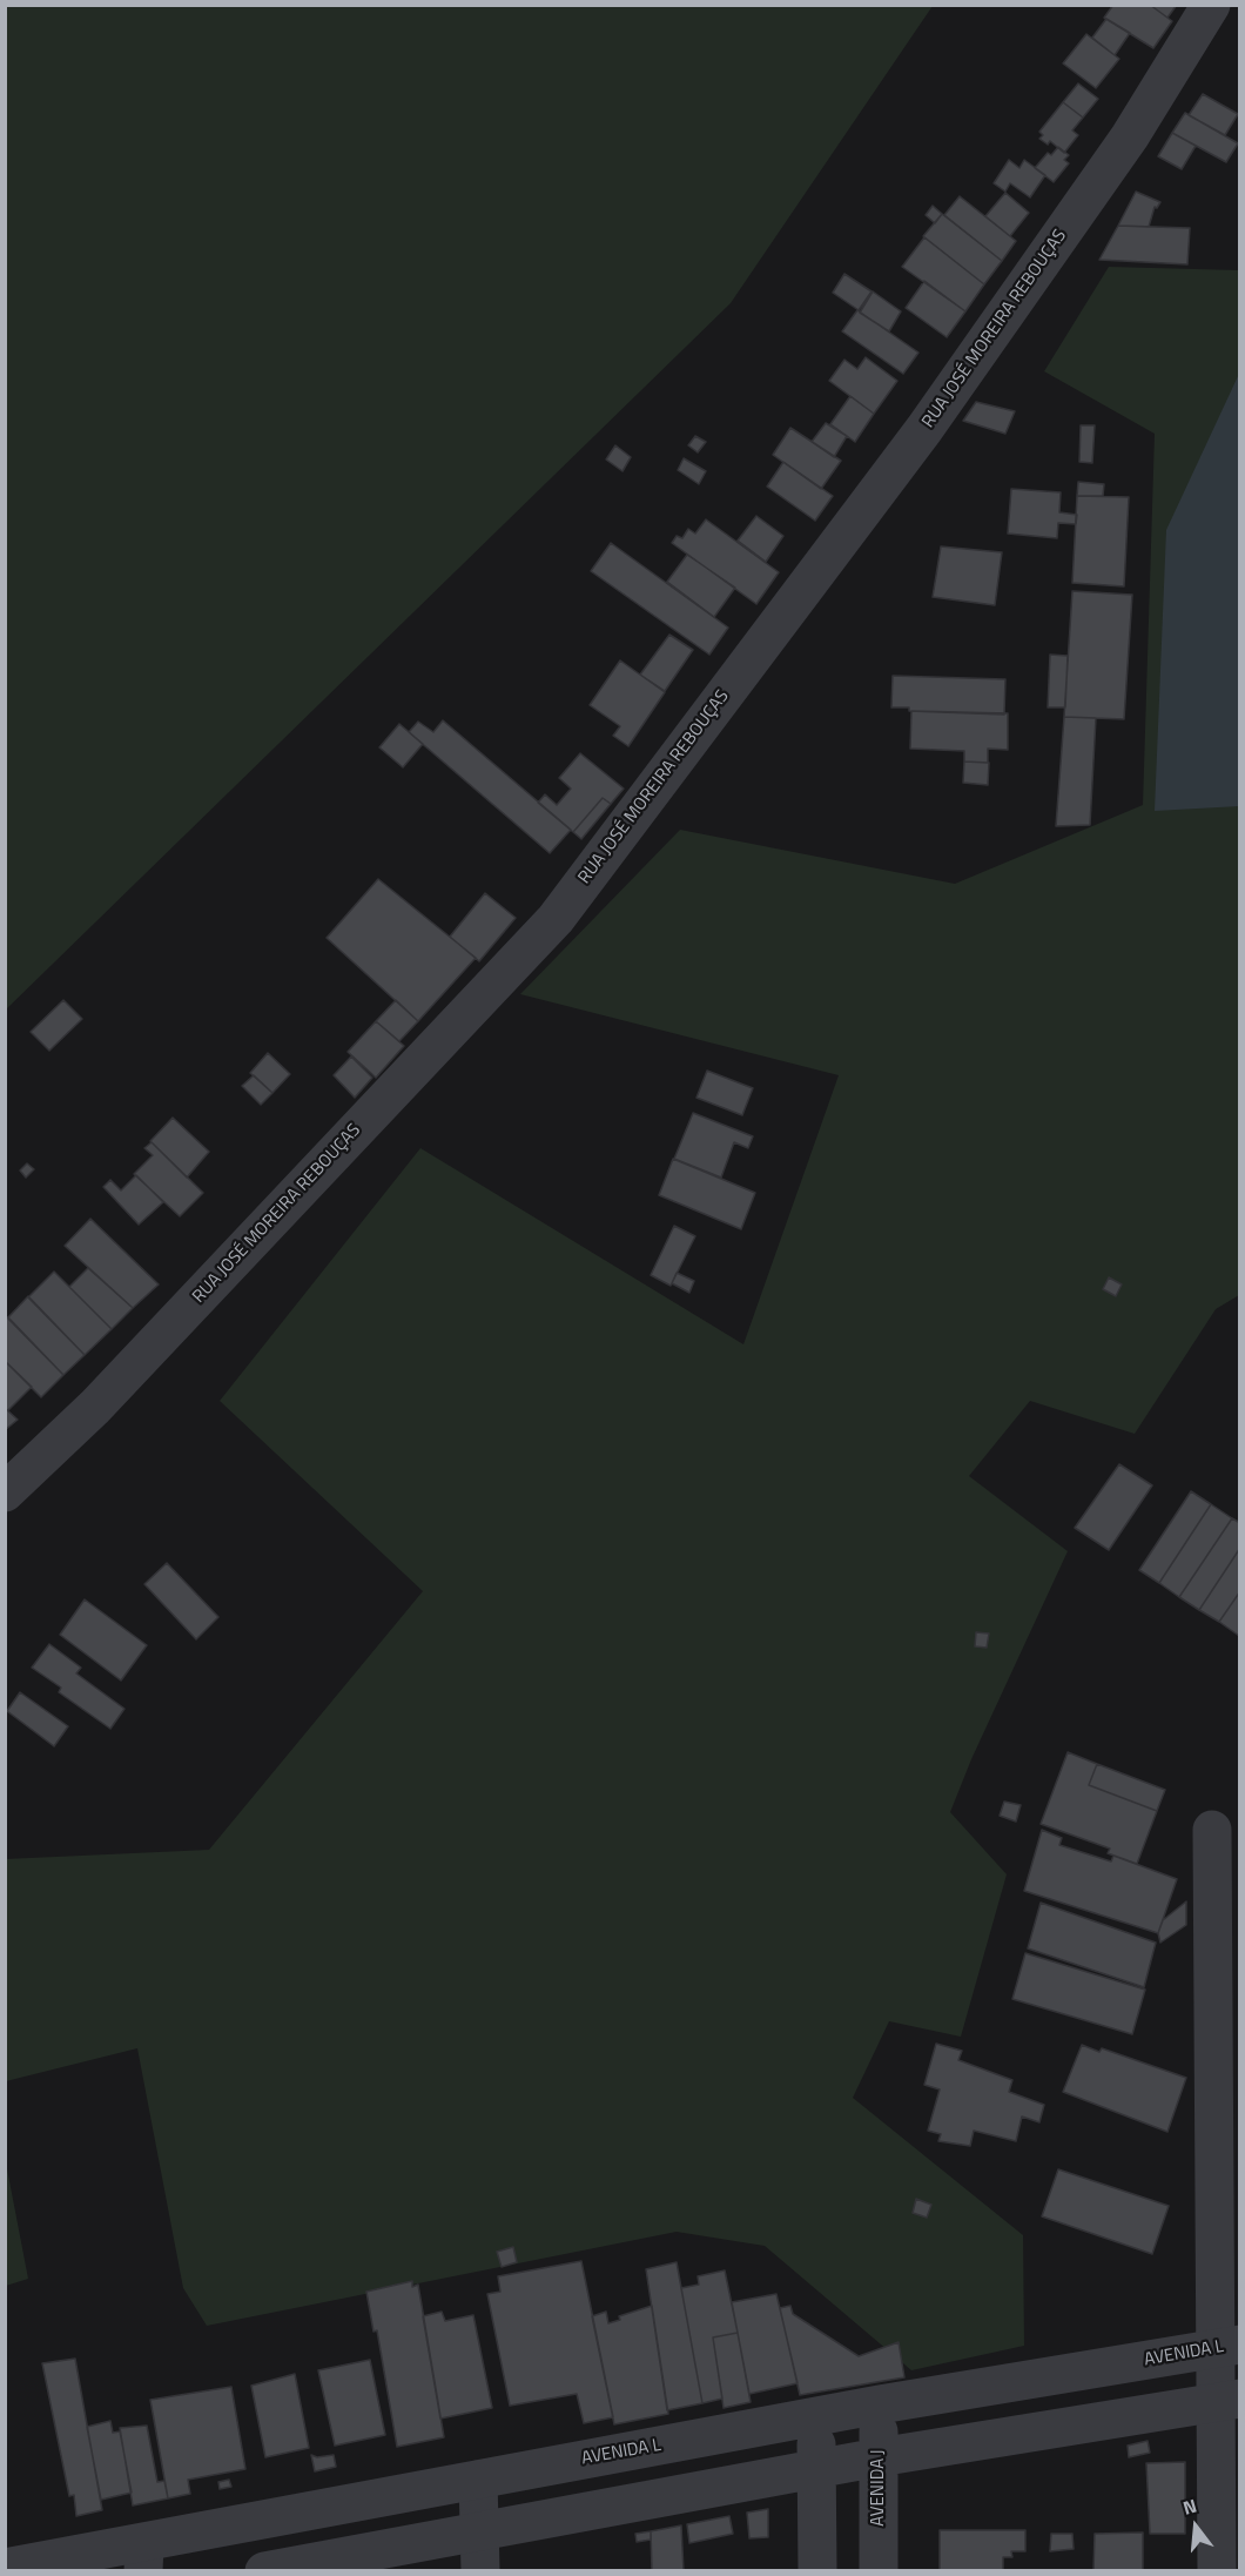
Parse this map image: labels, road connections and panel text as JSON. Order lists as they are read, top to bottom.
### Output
{
  "streets": {
    "street": ["RUA JOSÉ MOREIRA REBOUÇAS", "AVENIDA L", "AVENIDA J"]
  },
  "crossings": [
    ["AVENIDA L", "AVENIDA J"]
  ],
  "north": "top"
}
